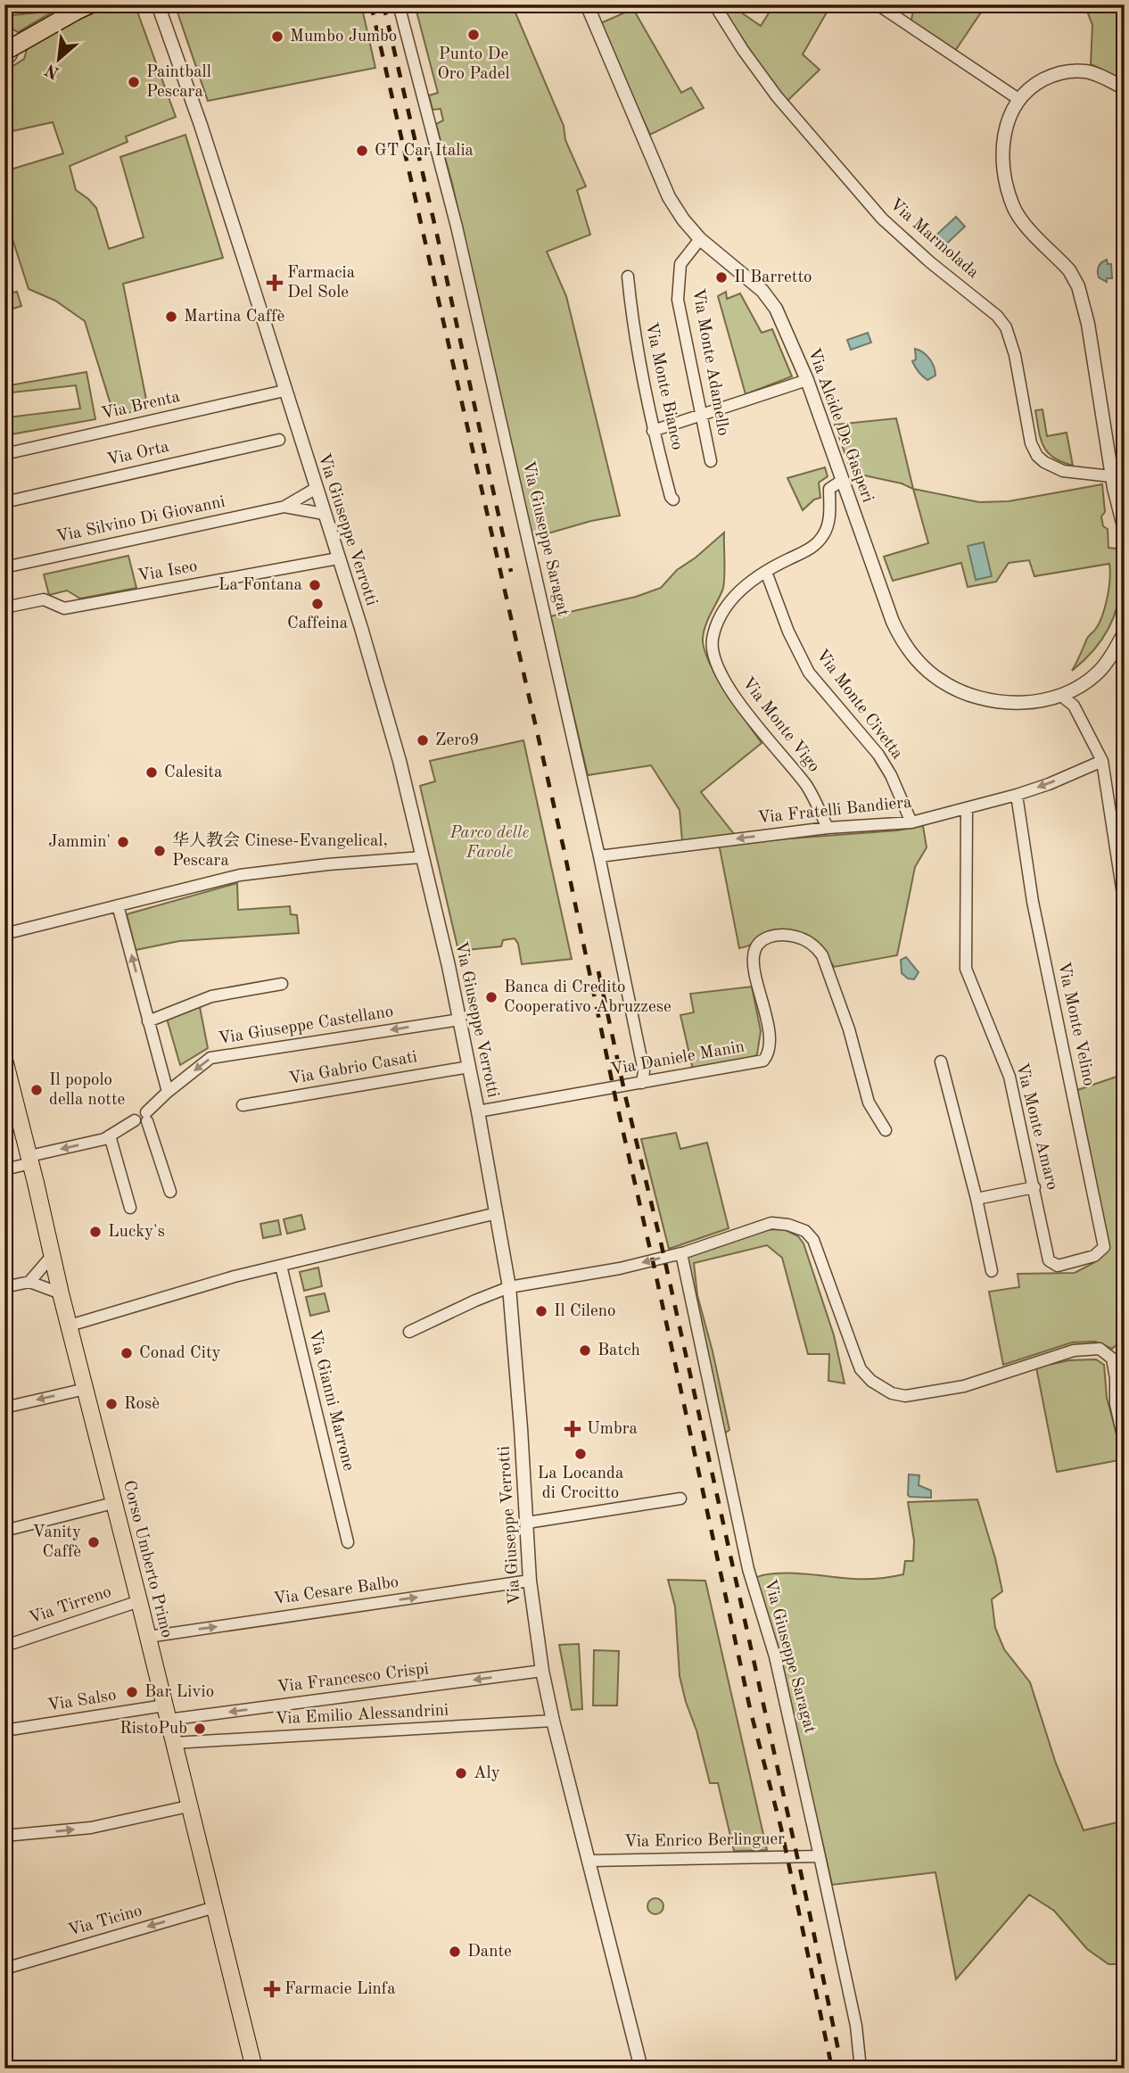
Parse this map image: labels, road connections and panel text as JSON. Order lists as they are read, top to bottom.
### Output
{
  "streets": {
    "main road": ["Corso Umberto Primo"],
    "street": [
      "Via Marmolada",
      "Via Monte Adamello",
      "Via Monte Bianco",
      "Via Brenta",
      "Via Alcide De Gasperi",
      "Via Orta",
      "Via Silvino Di Giovanni",
      "Via Giuseppe Verrotti",
      "Via Giuseppe Saragat",
      "Via Iseo",
      "Via Monte Civetta",
      "Via Monte Vigo",
      "Via Fratelli Bandiera",
      "Via Monte Velino",
      "Via Giuseppe Castellano",
      "Via Daniele Manin",
      "Via Gabrio Casati",
      "Via Monte Amaro",
      "Via Gianni Marrone",
      "Via Cesare Balbo",
      "Via Tirreno",
      "Via Francesco Crispi",
      "Via Salso",
      "Via Emilio Alessandrini",
      "Via Enrico Berlinguer",
      "Via Ticino"
    ]
  },
  "crossings": [
    ["Via Monte Adamello", "Via Alcide De Gasperi"],
    ["Via Brenta", "Via Giuseppe Verrotti"],
    ["Via Alcide De Gasperi", "Via Monte Vigo"],
    ["Via Silvino Di Giovanni", "Via Giuseppe Verrotti"],
    ["Via Giuseppe Verrotti", "Via Iseo"],
    ["Via Giuseppe Verrotti", "Via Giuseppe Castellano"],
    ["Via Giuseppe Verrotti", "Via Daniele Manin"],
    ["Via Giuseppe Verrotti", "Via Gabrio Casati"],
    ["Via Giuseppe Verrotti", "Via Cesare Balbo"],
    ["Via Giuseppe Verrotti", "Via Francesco Crispi"],
    ["Via Giuseppe Verrotti", "Via Emilio Alessandrini"],
    ["Via Giuseppe Verrotti", "Via Enrico Berlinguer"],
    ["Via Giuseppe Saragat", "Via Fratelli Bandiera"],
    ["Via Giuseppe Saragat", "Via Daniele Manin"],
    ["Via Giuseppe Saragat", "Via Enrico Berlinguer"],
    ["Via Monte Civetta", "Via Monte Vigo"],
    ["Via Monte Civetta", "Via Fratelli Bandiera"],
    ["Via Monte Vigo", "Via Fratelli Bandiera"],
    ["Via Fratelli Bandiera", "Via Monte Velino"],
    ["Via Fratelli Bandiera", "Via Monte Amaro"],
    ["Via Monte Velino", "Via Monte Amaro"],
    ["Corso Umberto Primo", "Via Cesare Balbo"],
    ["Corso Umberto Primo", "Via Tirreno"],
    ["Corso Umberto Primo", "Via Francesco Crispi"],
    ["Corso Umberto Primo", "Via Salso"],
    ["Corso Umberto Primo", "Via Emilio Alessandrini"],
    ["Corso Umberto Primo", "Via Ticino"],
    ["Via Francesco Crispi", "Via Salso"]
  ],
  "one_way": [
    "Via Fratelli Bandiera",
    "Via Cesare Balbo",
    "Via Francesco Crispi",
    "Via Ticino"
  ],
  "parks": ["Parco delle Favole"],
  "places": {
    "other": [
      "Punto De Oro Padel",
      "Mumbo Jumbo",
      "Paintball Pescara",
      "GT Car Italia",
      "Il Barretto",
      "Martina Caffè",
      "La Fontana",
      "Caffeina",
      "Zero9",
      "Calesita",
      "Jammin'",
      "华人教会 Cinese-Evangelical, Pescara",
      "Banca di Credito Cooperativo Abruzzese",
      "Il popolo della notte",
      "Lucky's",
      "Il Cileno",
      "Batch",
      "Conad City",
      "Rosè",
      "La Locanda di Crocitto",
      "Vanity Caffè",
      "Bar Livio",
      "RistoPub",
      "Aly",
      "Dante"
    ],
    "health": ["Farmacia Del Sole", "Umbra", "Farmacie Linfa"]
  },
  "north": "bottom left"
}
